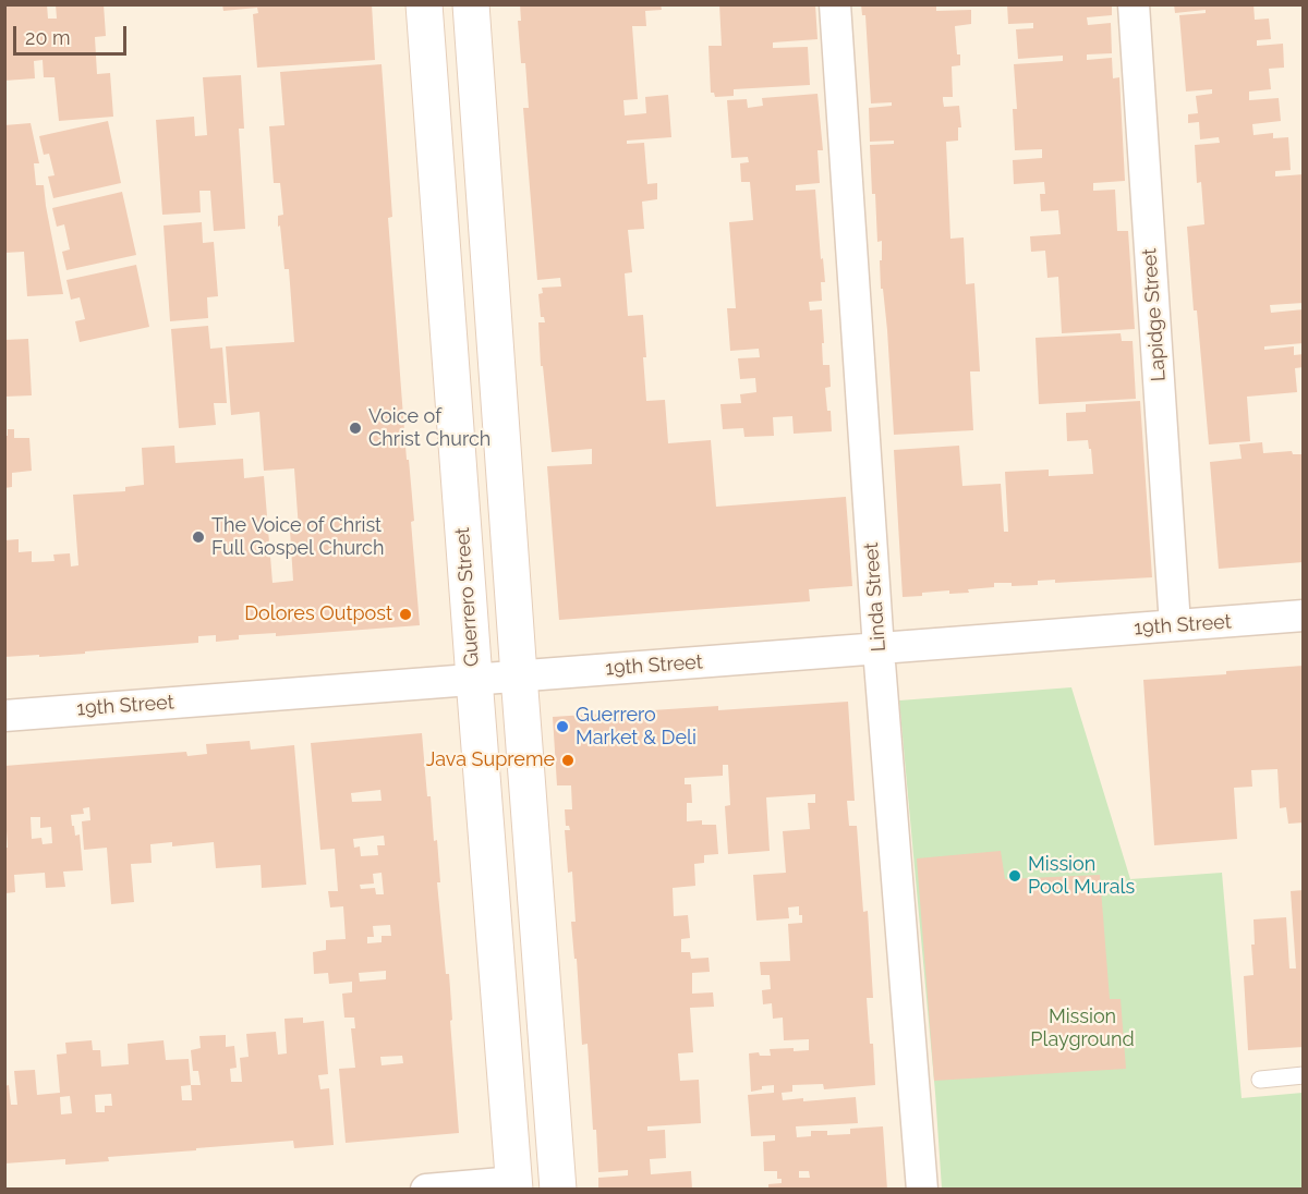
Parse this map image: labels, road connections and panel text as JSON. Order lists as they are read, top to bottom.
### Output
{
  "streets": {
    "main road": ["Guerrero Street"],
    "street": ["Lapidge Street", "Linda Street", "19th Street"]
  },
  "crossings": [
    ["Lapidge Street", "19th Street"],
    ["Guerrero Street", "19th Street"],
    ["Linda Street", "19th Street"]
  ],
  "parks": ["Mission Playground"],
  "places": [
    "Voice of Christ Church",
    "The Voice of Christ Full Gospel Church",
    "Dolores Outpost",
    "Guerrero Market & Deli",
    "Java Supreme",
    "Mission Pool Murals"
  ],
  "scale_bar": "20 m"
}
